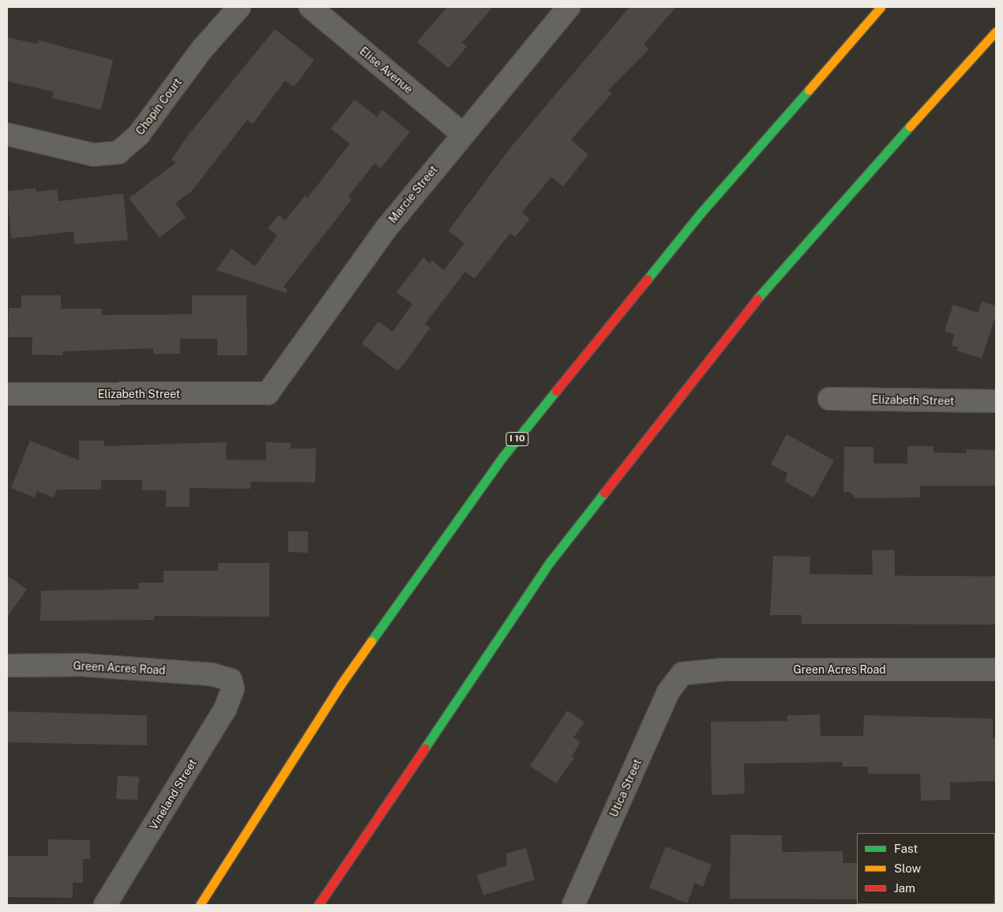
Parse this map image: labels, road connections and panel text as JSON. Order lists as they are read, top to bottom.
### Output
{
  "streets": {
    "highway": ["I 10"],
    "street": [
      "Elise Avenue",
      "Chopin Court",
      "Marcie Street",
      "Elizabeth Street",
      "Green Acres Road",
      "Utica Street",
      "Vineland Street"
    ]
  },
  "crossings": [
    ["Elise Avenue", "Marcie Street"],
    ["Marcie Street", "Elizabeth Street"],
    ["Green Acres Road", "Utica Street"],
    ["Green Acres Road", "Vineland Street"]
  ],
  "legend": ["Fast", "Slow", "Jam"]
}
